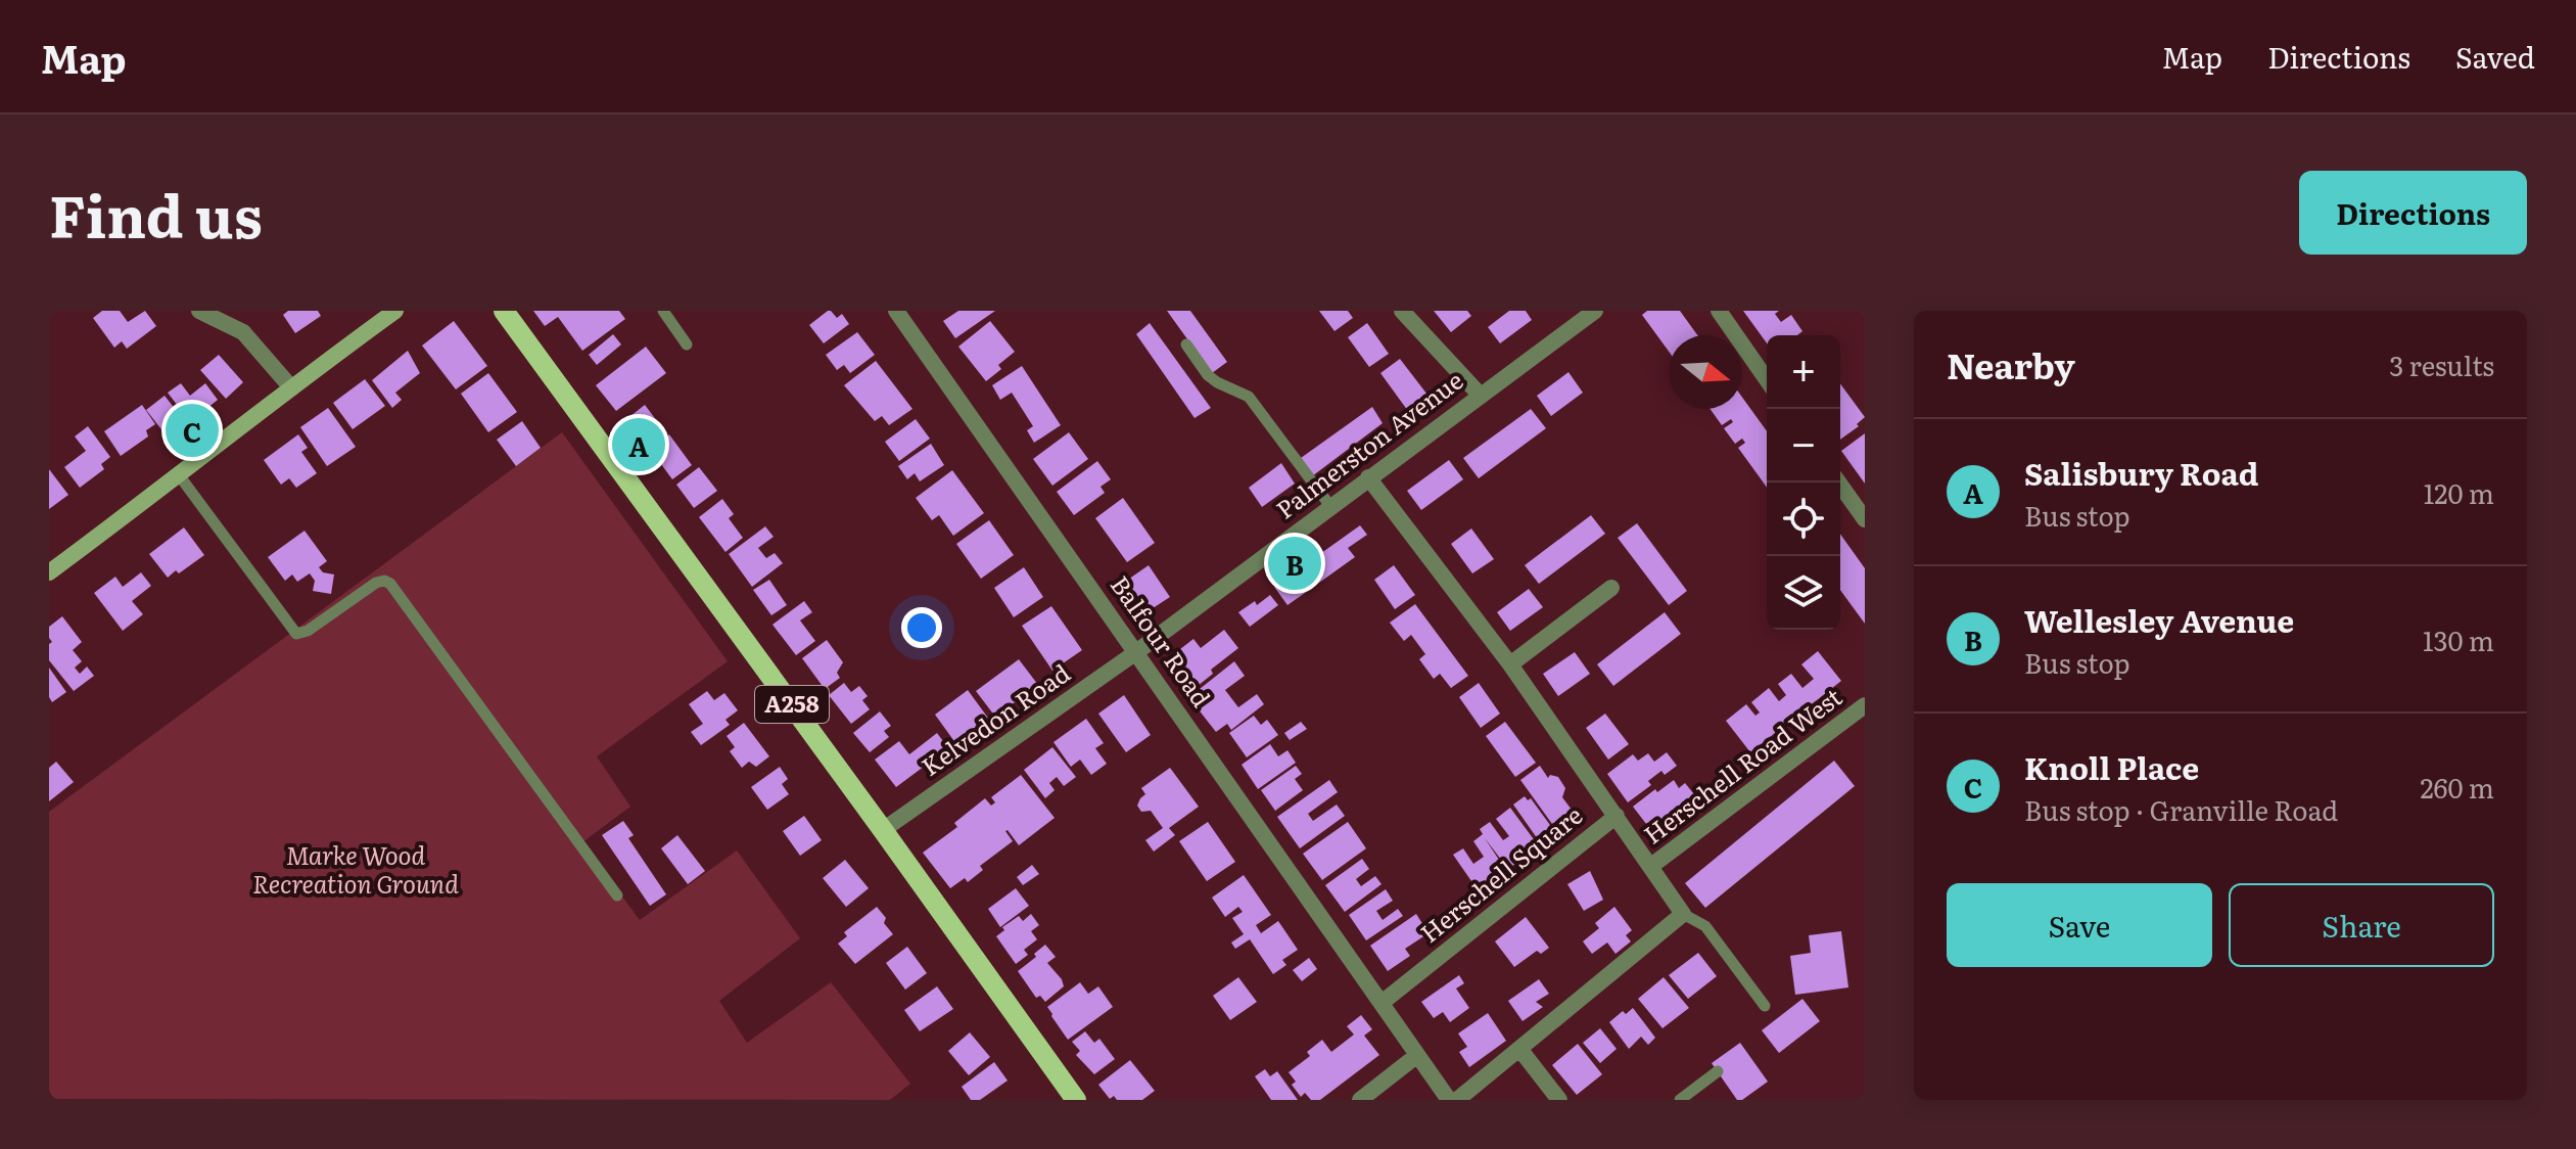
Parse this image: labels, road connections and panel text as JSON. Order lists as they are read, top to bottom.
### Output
{
  "streets": {
    "main road": ["A258"],
    "street": [
      "Palmerston Avenue",
      "Balfour Road",
      "Kelvedon Road",
      "Herschell Road West",
      "Herschell Square"
    ]
  },
  "crossings": [
    ["Palmerston Avenue", "Balfour Road"],
    ["Palmerston Avenue", "Kelvedon Road"],
    ["Balfour Road", "Kelvedon Road"],
    ["Balfour Road", "Herschell Square"],
    ["A258", "Kelvedon Road"],
    ["Herschell Road West", "Herschell Square"]
  ],
  "parks": ["Marke Wood Recreation Ground"],
  "north": "right",
  "page": {
    "header": "Map",
    "nav": ["Map", "Directions", "Saved"],
    "title": "Find us",
    "buttons": [
      "Directions",
      ["Save", "Share"]
    ],
    "heading": ["Nearby", "3 results"],
    "map_buttons": ["+", "−"],
    "pins": ["C", "A", "B"],
    "list": [
      {
        "mark": "A",
        "name": "Salisbury Road",
        "note": "Bus stop",
        "value": "120 m"
      },
      {
        "mark": "B",
        "name": "Wellesley Avenue",
        "note": "Bus stop",
        "value": "130 m"
      },
      {
        "mark": "C",
        "name": "Knoll Place",
        "note": "Bus stop · Granville Road",
        "value": "260 m"
      }
    ]
  }
}
